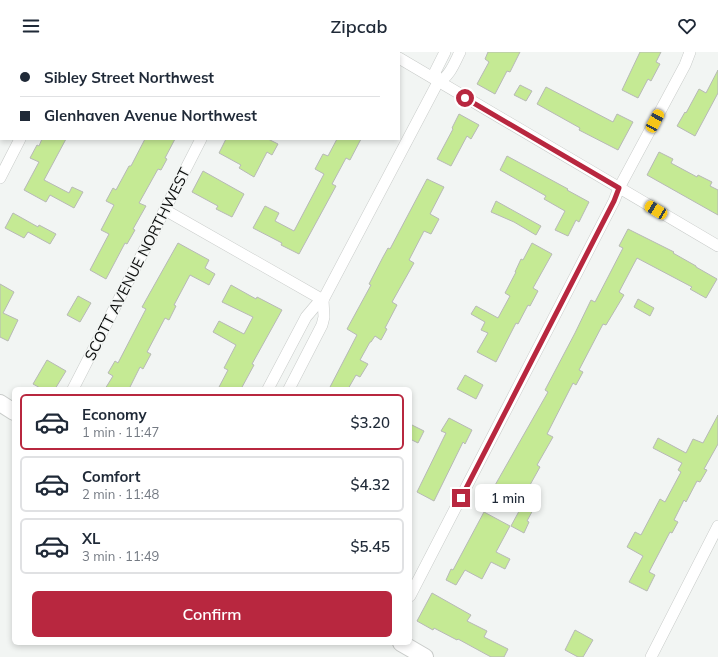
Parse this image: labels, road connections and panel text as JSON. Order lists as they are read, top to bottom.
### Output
{
  "streets": {
    "street": ["SCOTT AVENUE NORTHWEST"]
  },
  "page": {
    "header": "Zipcab",
    "banner": ["Sibley Street Northwest", "Glenhaven Avenue Northwest"],
    "list": [
      {
        "name": "Economy",
        "note": "1 min · 11:47",
        "value": "$3.20"
      },
      {
        "name": "Comfort",
        "note": "2 min · 11:48",
        "value": "$4.32"
      },
      {
        "name": "XL",
        "note": "3 min · 11:49",
        "value": "$5.45"
      }
    ],
    "bubble": "1 min",
    "buttons": "Confirm"
  }
}
